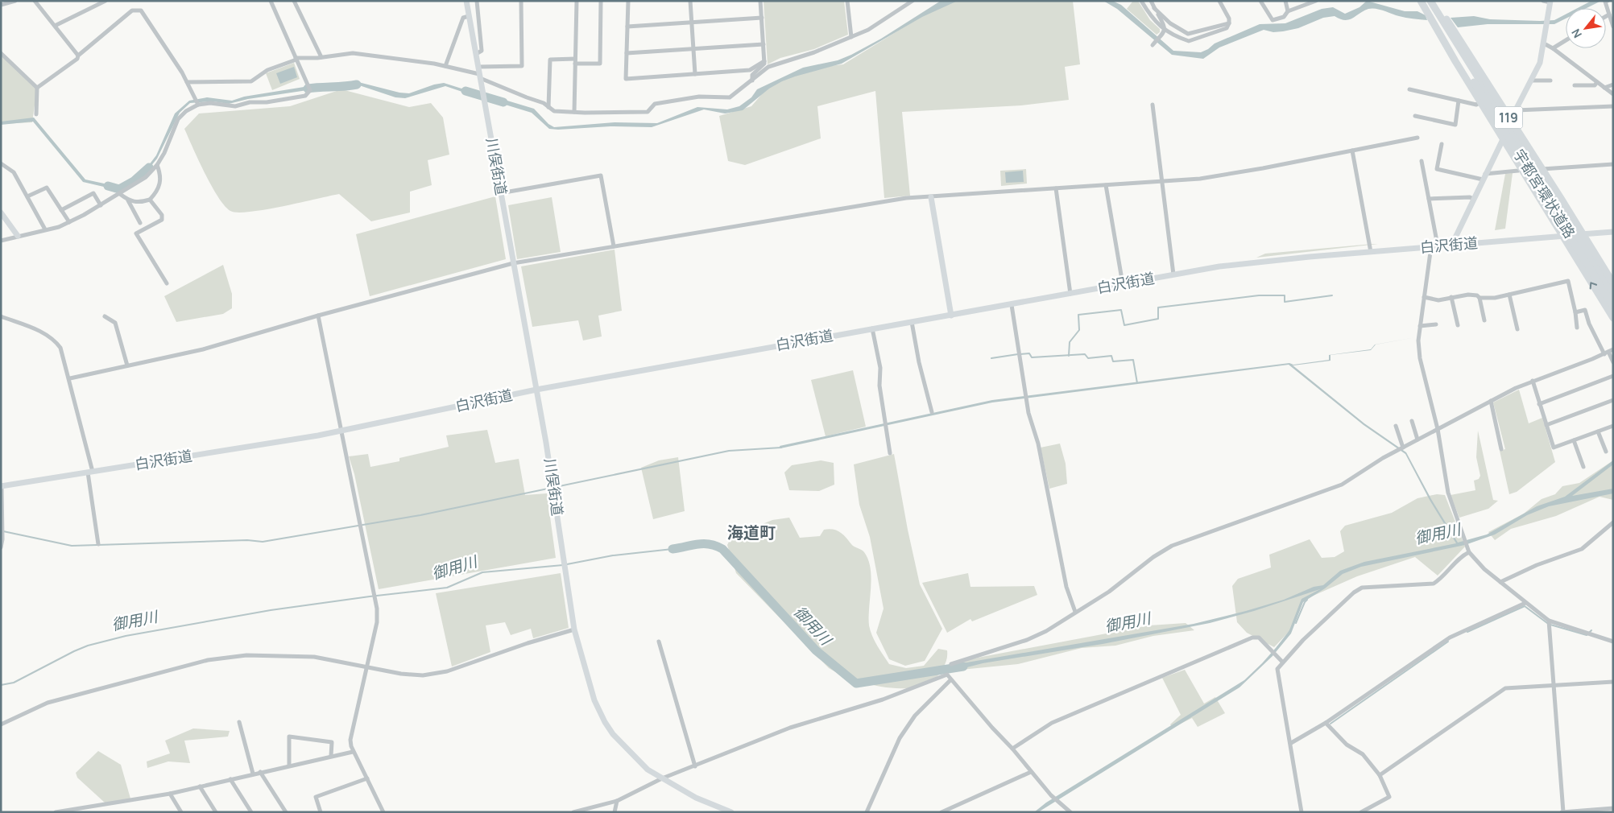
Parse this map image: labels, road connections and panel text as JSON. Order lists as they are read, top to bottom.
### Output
{
  "streets": {
    "highway": ["119", "宇都宮環状道路"],
    "main road": ["川俣街道", "白沢街道"]
  },
  "crossings": [
    ["119", "宇都宮環状道路"],
    ["119", "白沢街道"],
    ["川俣街道", "白沢街道"]
  ],
  "districts": ["海道町"],
  "water": ["御用川"],
  "north": "bottom left"
}
